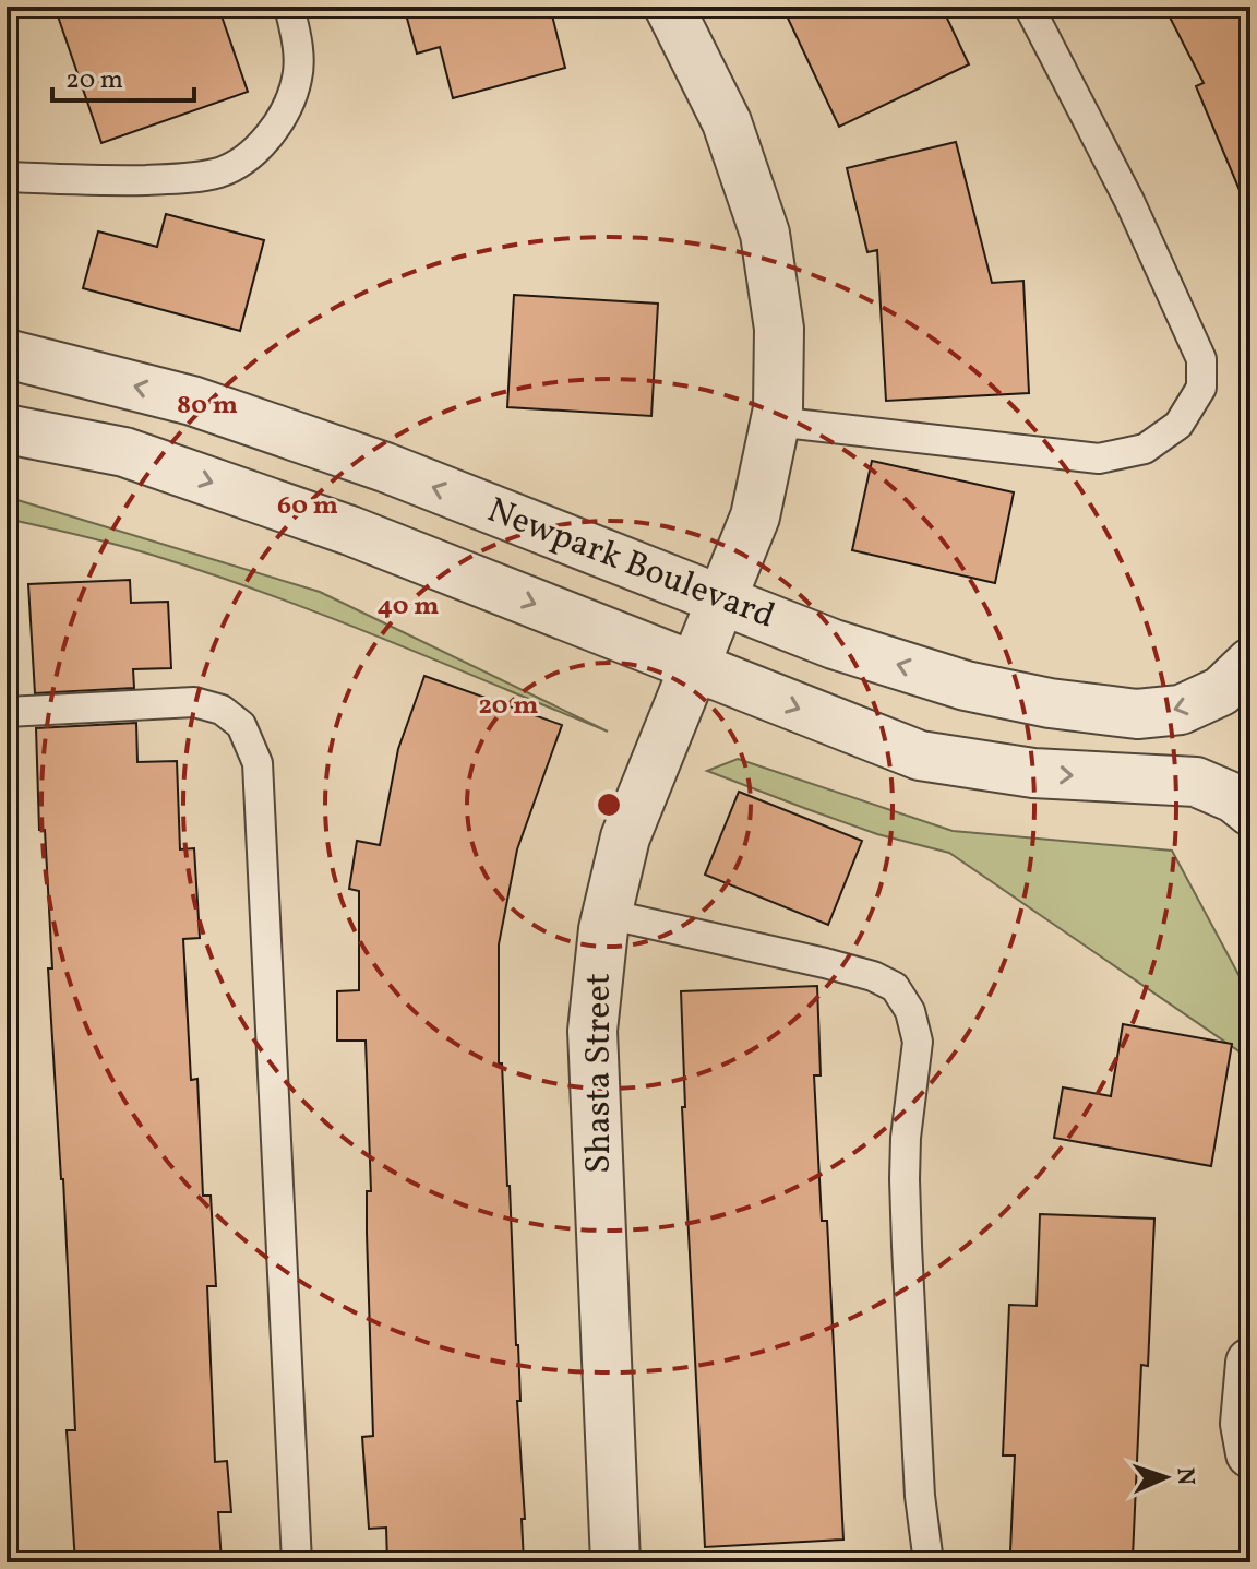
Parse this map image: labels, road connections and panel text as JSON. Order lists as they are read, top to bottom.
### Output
{
  "streets": {
    "street": ["Newpark Boulevard", "Shasta Street"]
  },
  "crossings": [
    ["Newpark Boulevard", "Shasta Street"]
  ],
  "scale_bar": "20 m",
  "north": "right",
  "rings": [
    "80 m",
    "60 m",
    "40 m",
    "20 m"
  ]
}
